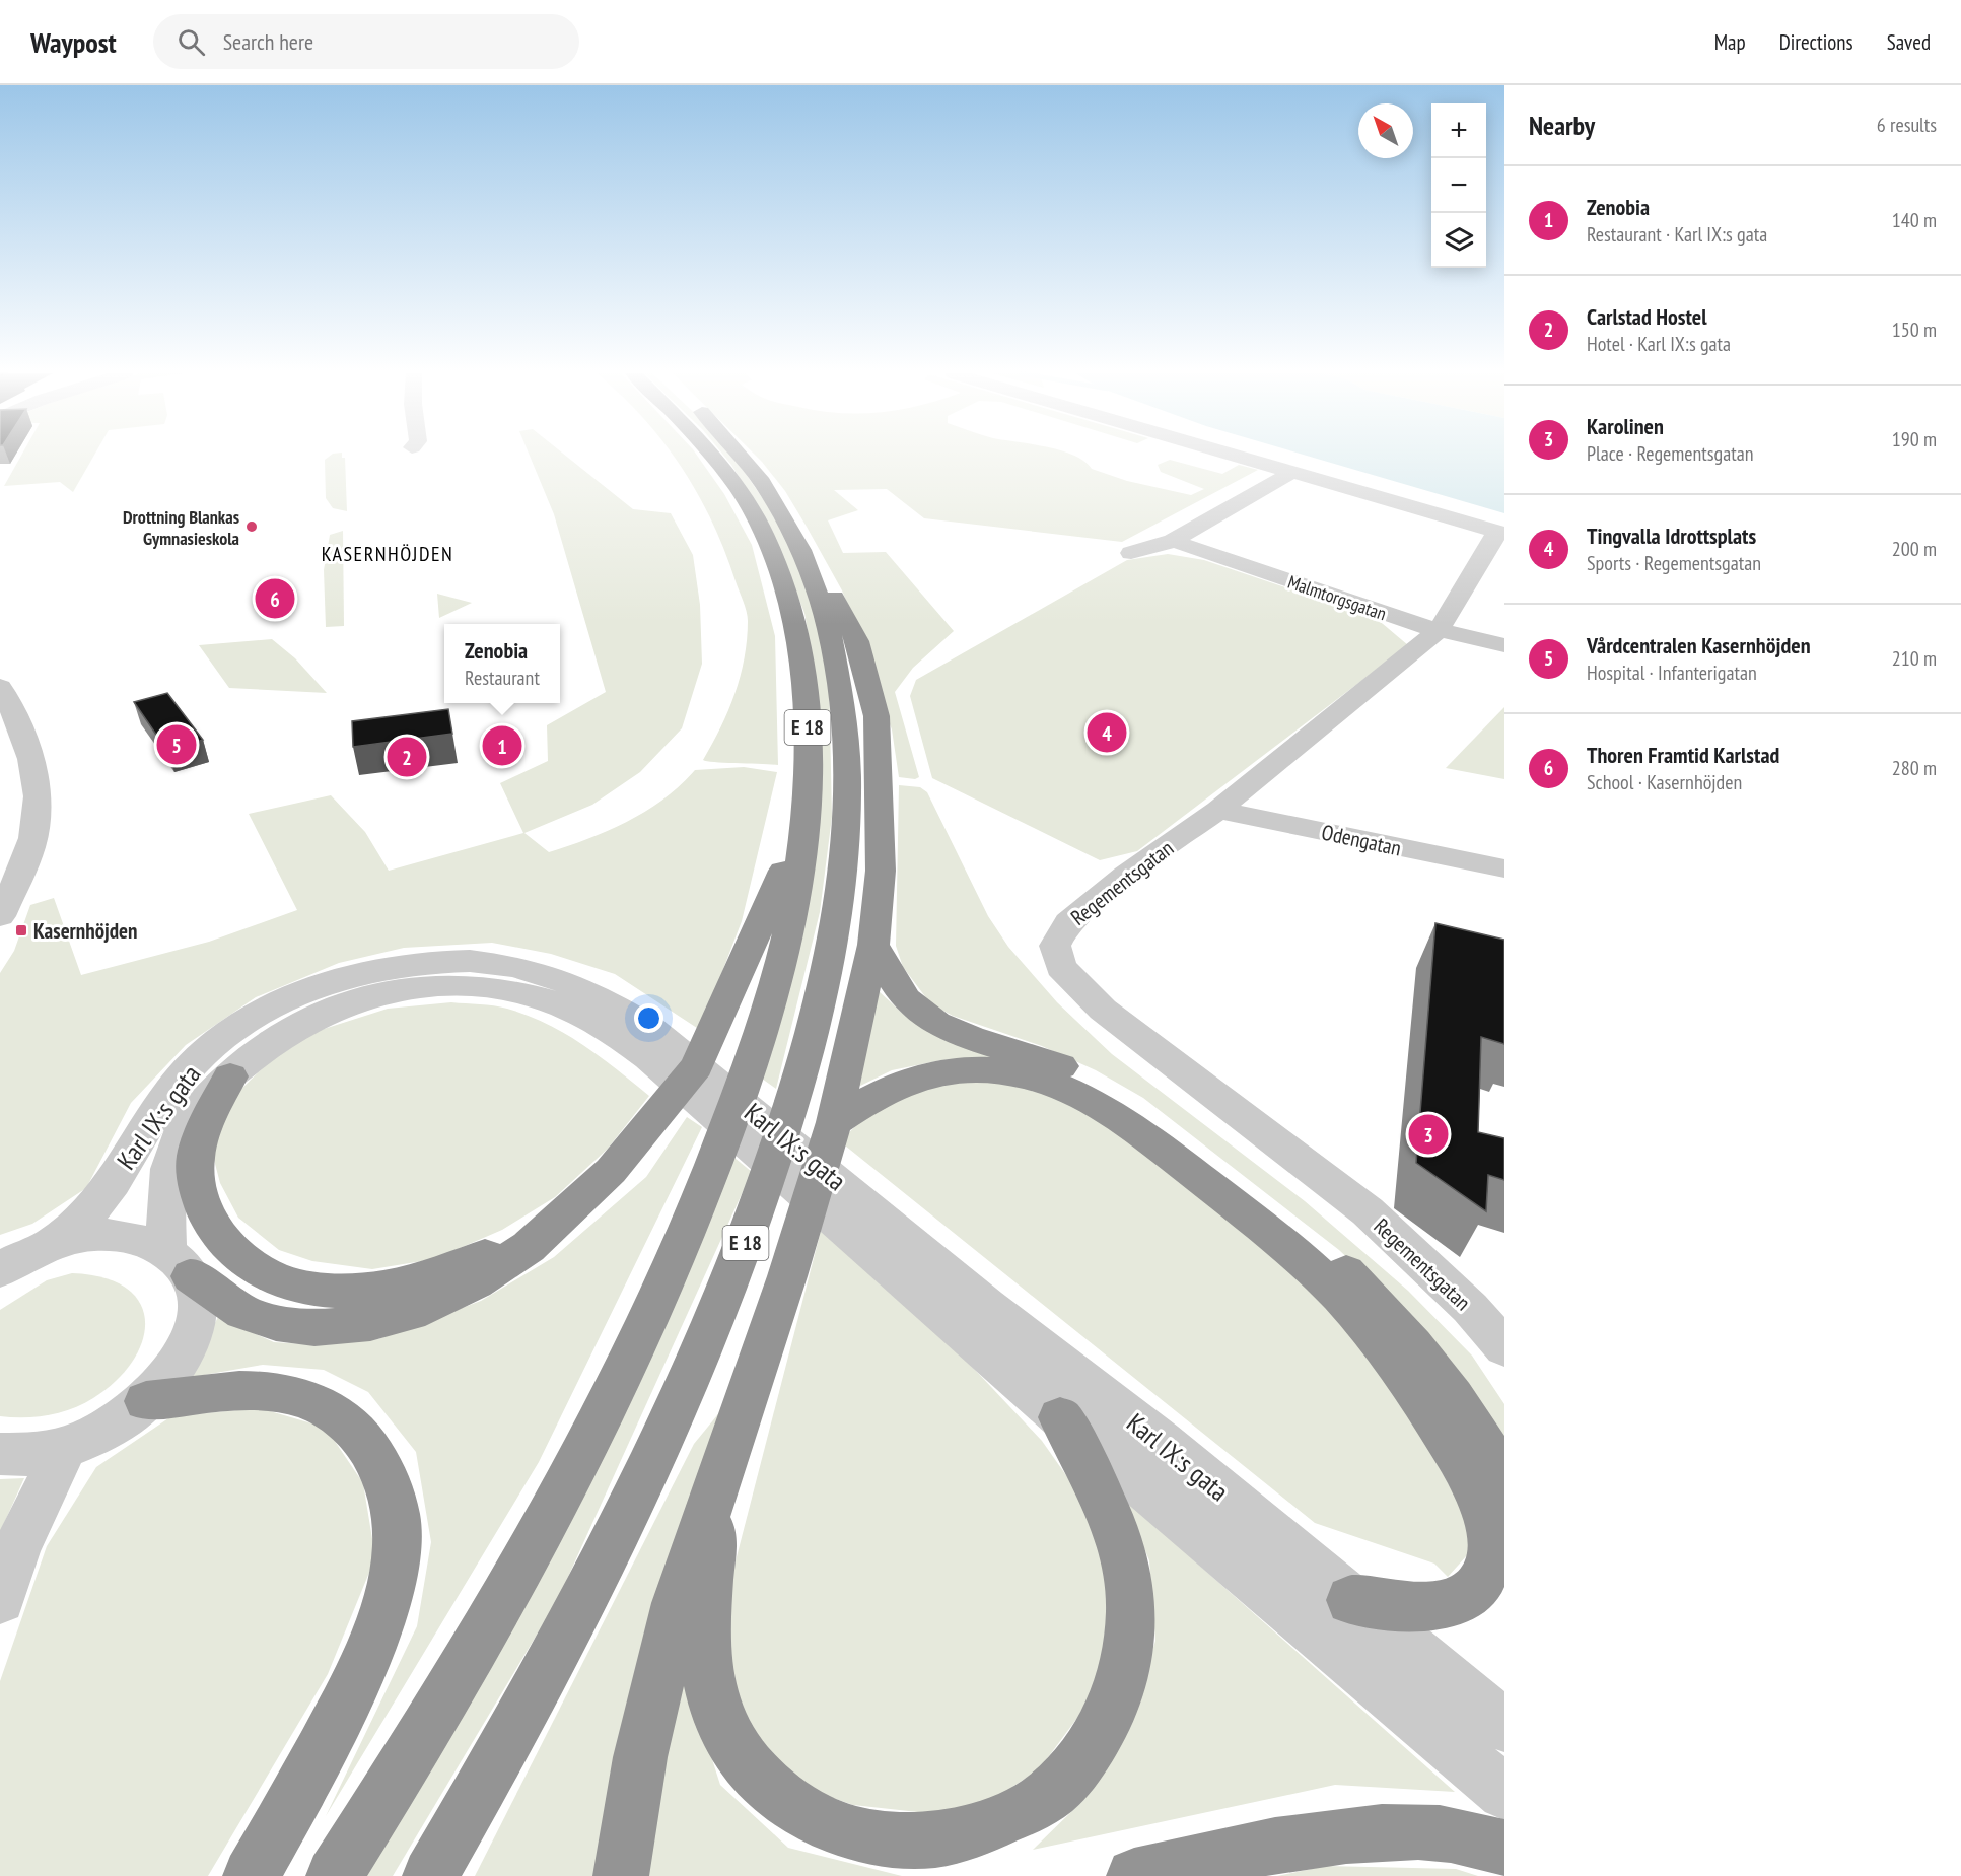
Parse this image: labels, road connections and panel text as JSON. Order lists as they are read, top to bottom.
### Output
{
  "streets": {
    "highway": ["E 18"],
    "street": [
      "Malmtorgsgatan",
      "Odengatan",
      "Regementsgatan",
      "Karl IX:s gata"
    ]
  },
  "crossings": [
    ["Malmtorgsgatan", "Regementsgatan"],
    ["Odengatan", "Regementsgatan"]
  ],
  "districts": ["KASERNHÖJDEN"],
  "places": {
    "other": ["Drottning Blankas Gymnasieskola"],
    "transit": ["Kasernhöjden"]
  },
  "north": "top left",
  "page": {
    "header": "Waypost",
    "search": "Search here",
    "nav": ["Map", "Directions", "Saved"],
    "heading": ["Nearby", "6 results"],
    "map_buttons": ["+", "−"],
    "list": [
      {
        "mark": "1",
        "name": "Zenobia",
        "note": "Restaurant · Karl IX:s gata",
        "value": "140 m"
      },
      {
        "mark": "2",
        "name": "Carlstad Hostel",
        "note": "Hotel · Karl IX:s gata",
        "value": "150 m"
      },
      {
        "mark": "3",
        "name": "Karolinen",
        "note": "Place · Regementsgatan",
        "value": "190 m"
      },
      {
        "mark": "4",
        "name": "Tingvalla Idrottsplats",
        "note": "Sports · Regementsgatan",
        "value": "200 m"
      },
      {
        "mark": "5",
        "name": "Vårdcentralen Kasernhöjden",
        "note": "Hospital · Infanterigatan",
        "value": "210 m"
      },
      {
        "mark": "6",
        "name": "Thoren Framtid Karlstad",
        "note": "School · Kasernhöjden",
        "value": "280 m"
      }
    ],
    "pins": [
      "6",
      "4",
      "5",
      "1",
      "2",
      "3"
    ],
    "popup": ["Zenobia", "Restaurant"]
  }
}
